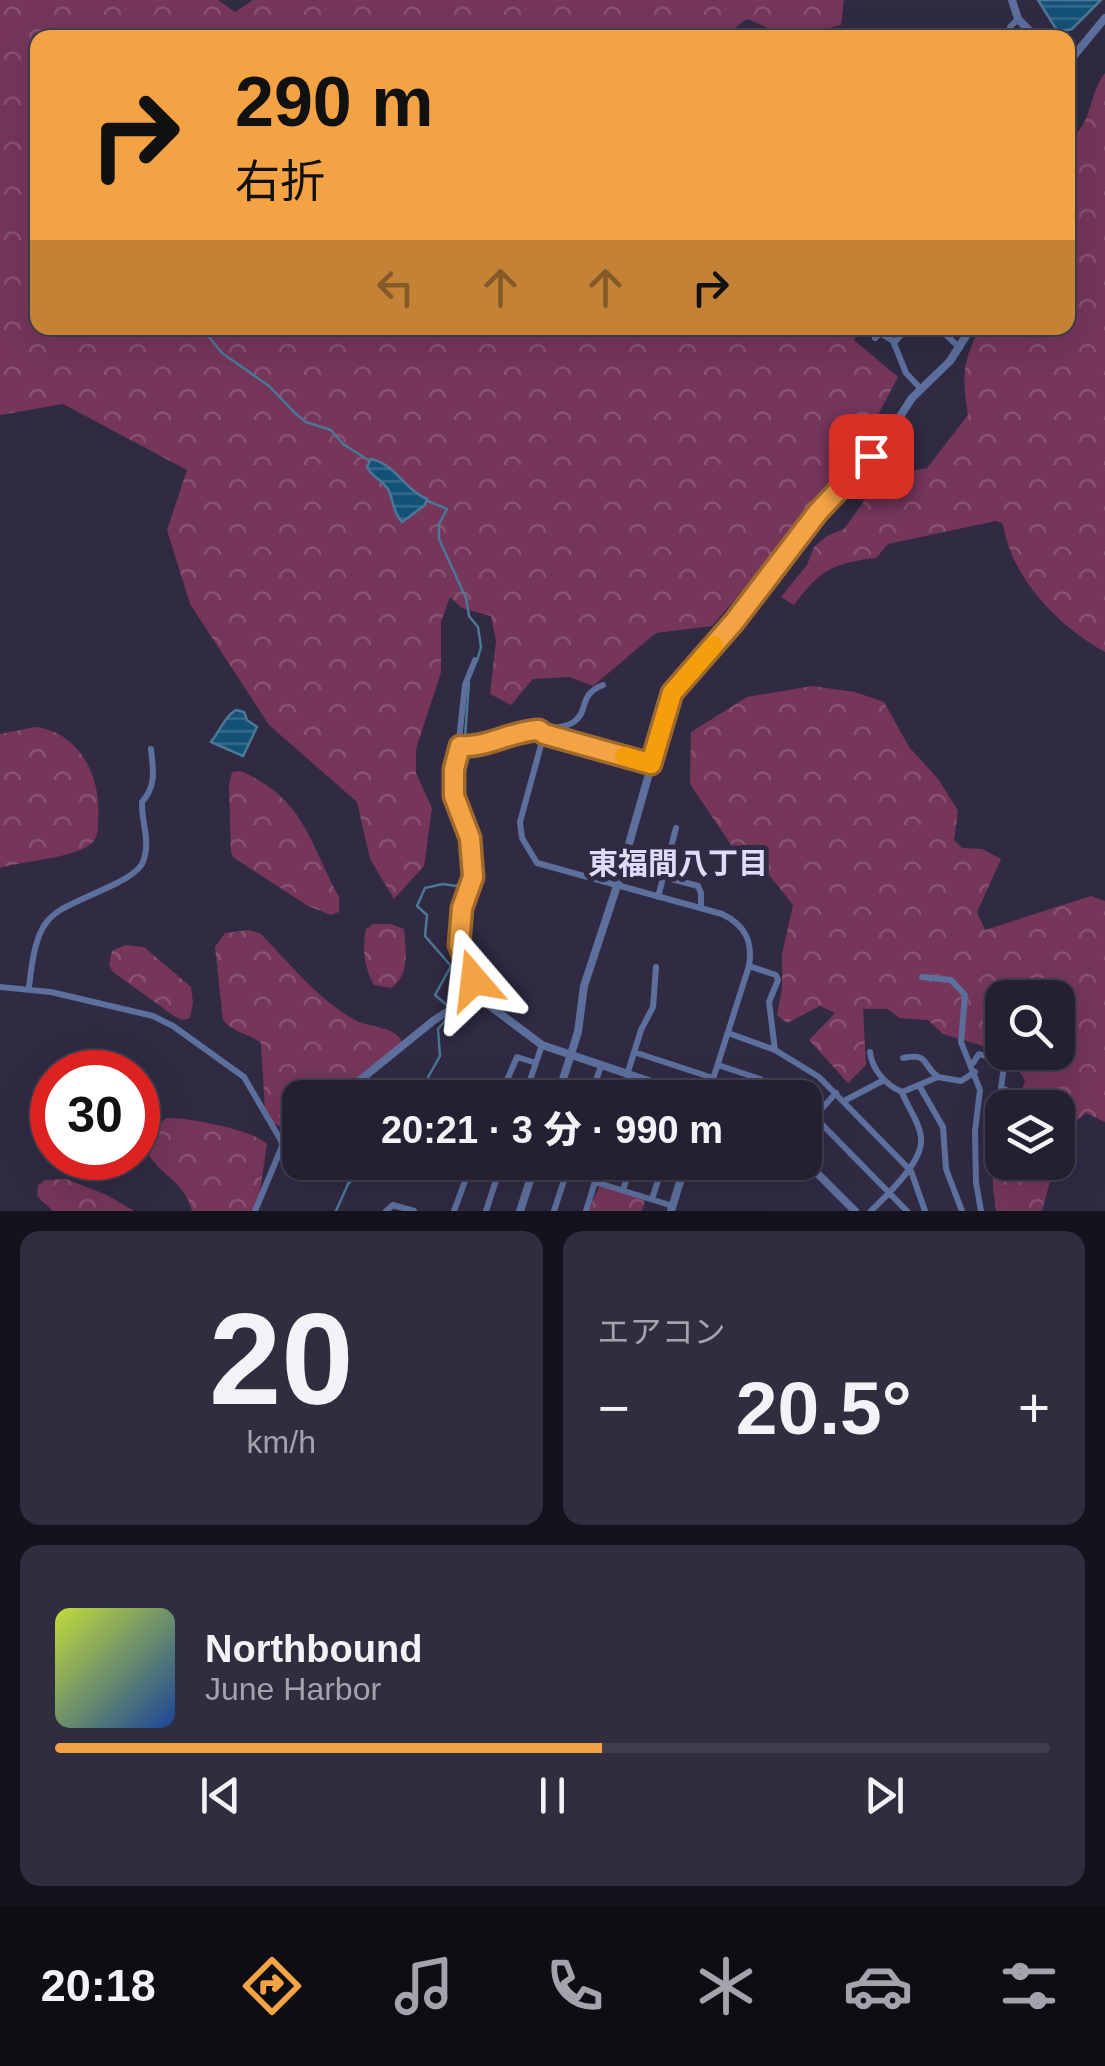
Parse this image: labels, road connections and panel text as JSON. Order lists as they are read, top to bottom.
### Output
{
  "districts": ["東福間八丁目"],
  "page": {
    "turn": ["290 m", "右折"],
    "limit": "30",
    "trip": "20:21 · 3 分 · 990 m",
    "tile": [
      ["20", "km/h"],
      "エアコン"
    ],
    "heat": ["−", "20.5°", "+"],
    "song": ["Northbound", "June Harbor"],
    "tabs": "20:18"
  }
}
